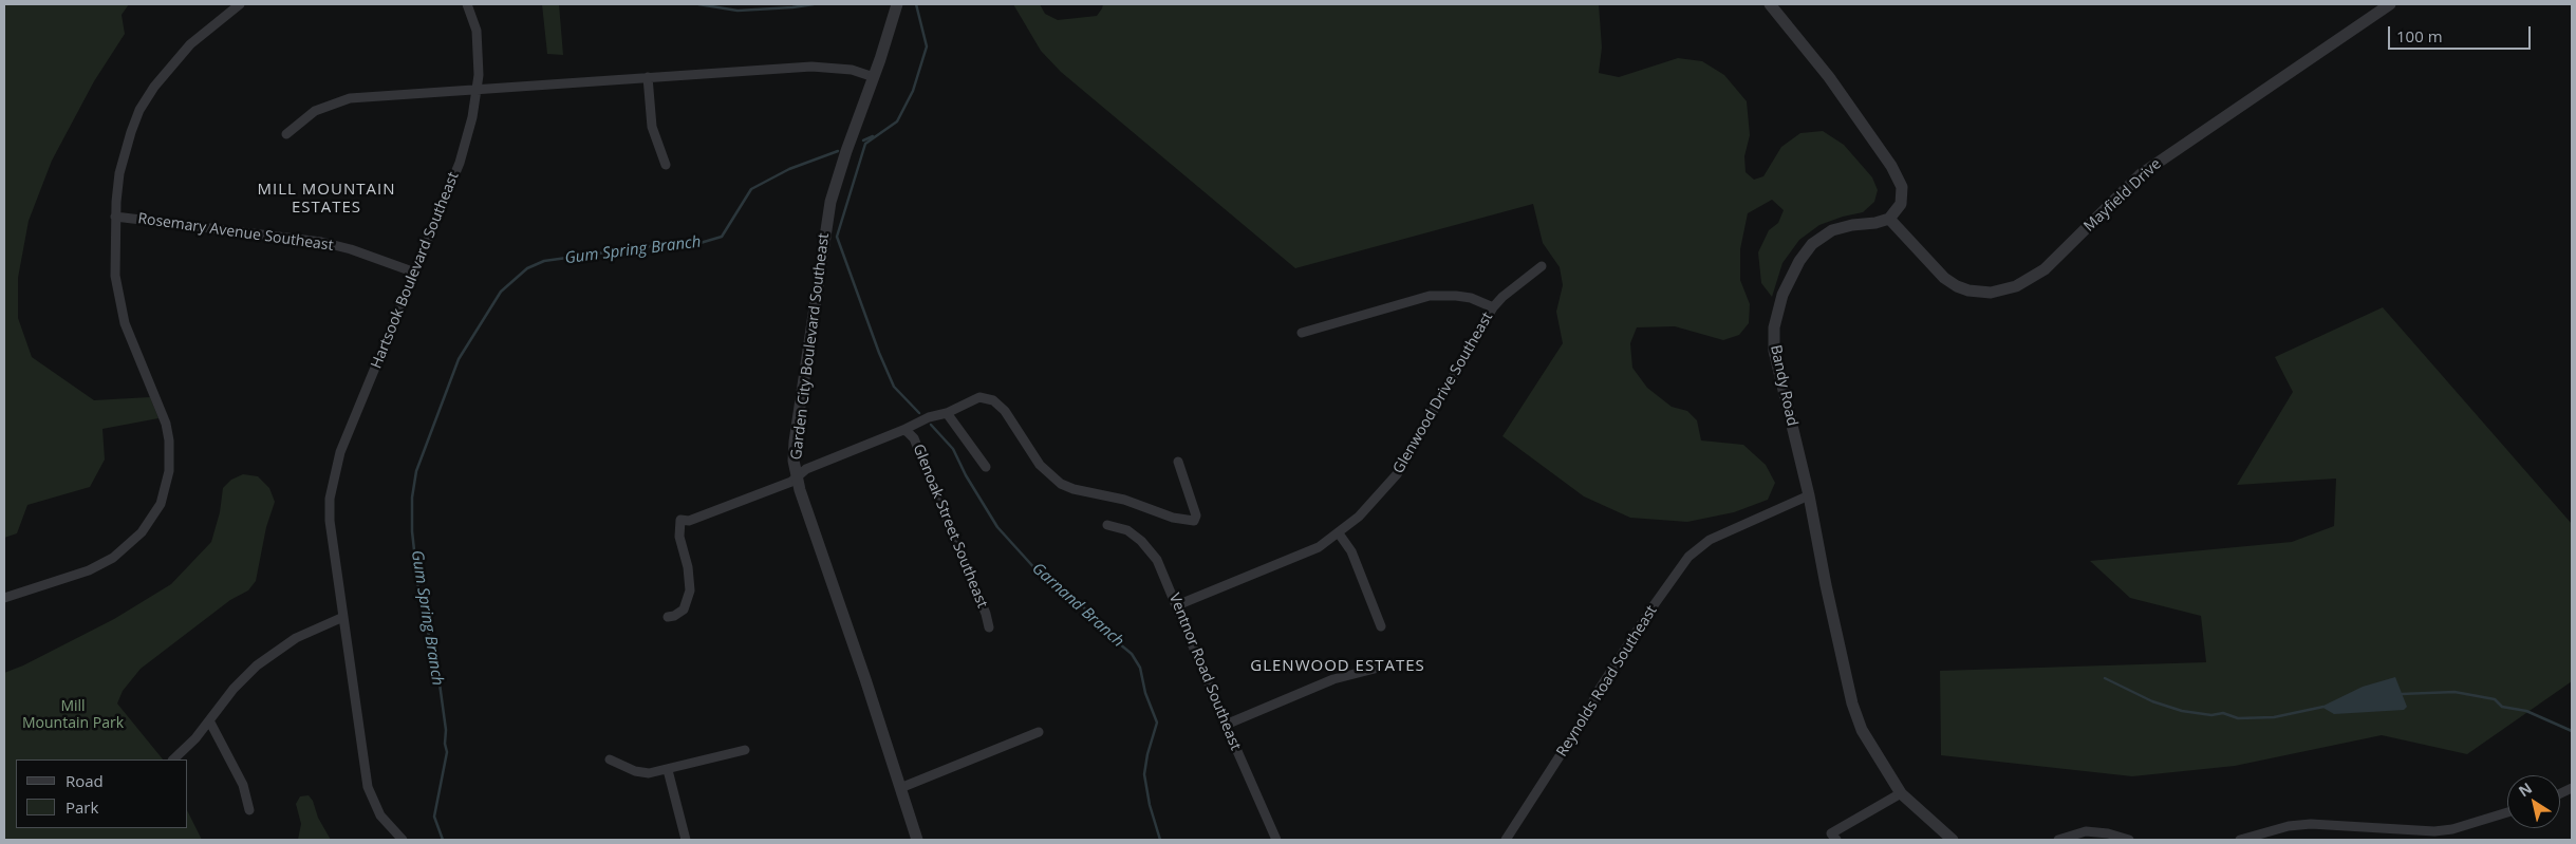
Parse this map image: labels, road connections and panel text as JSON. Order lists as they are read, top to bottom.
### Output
{
  "streets": {
    "street": [
      "Mayfield Drive",
      "Rosemary Avenue Southeast",
      "Hartsook Boulevard Southeast",
      "Garden City Boulevard Southeast",
      "Bandy Road",
      "Glenwood Drive Southeast",
      "Glenoak Street Southeast",
      "Ventnor Road Southeast",
      "Reynolds Road Southeast"
    ]
  },
  "crossings": [
    ["Mayfield Drive", "Bandy Road"],
    ["Rosemary Avenue Southeast", "Hartsook Boulevard Southeast"],
    ["Bandy Road", "Reynolds Road Southeast"],
    ["Glenwood Drive Southeast", "Ventnor Road Southeast"]
  ],
  "districts": ["MILL MOUNTAIN ESTATES", "GLENWOOD ESTATES"],
  "water": ["Gum Spring Branch", "Garnand Branch"],
  "parks": ["Mill Mountain Park"],
  "legend": ["Road", "Park"],
  "scale_bar": "100 m",
  "north": "top left"
}
